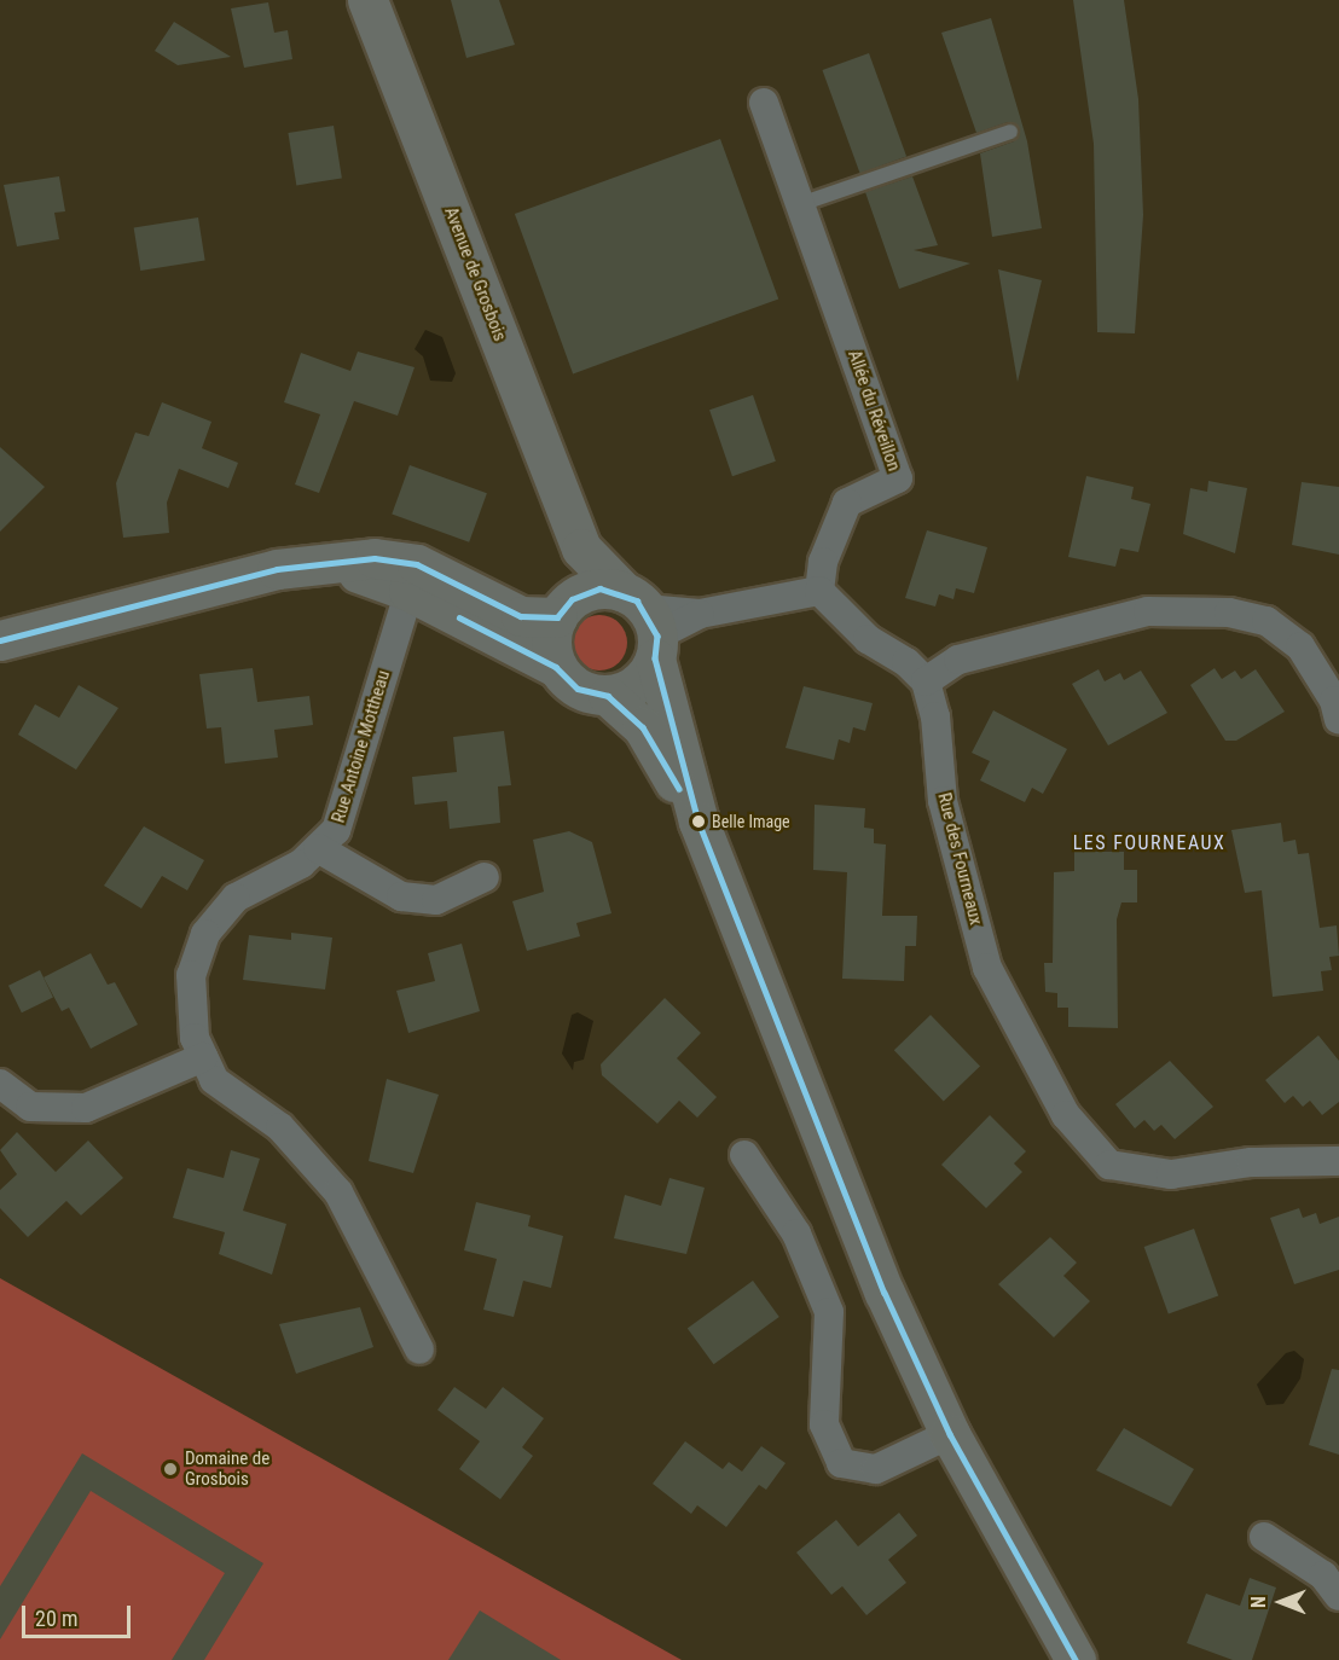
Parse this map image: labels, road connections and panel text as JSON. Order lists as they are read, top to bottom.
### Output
{
  "streets": {
    "street": [
      "Avenue de Grosbois",
      "Allée du Réveillon",
      "Rue Antoine Mottheau",
      "Rue des Fourneaux"
    ]
  },
  "districts": ["LES FOURNEAUX"],
  "places": ["Belle Image", "Domaine de Grosbois"],
  "scale_bar": "20 m",
  "north": "left"
}
